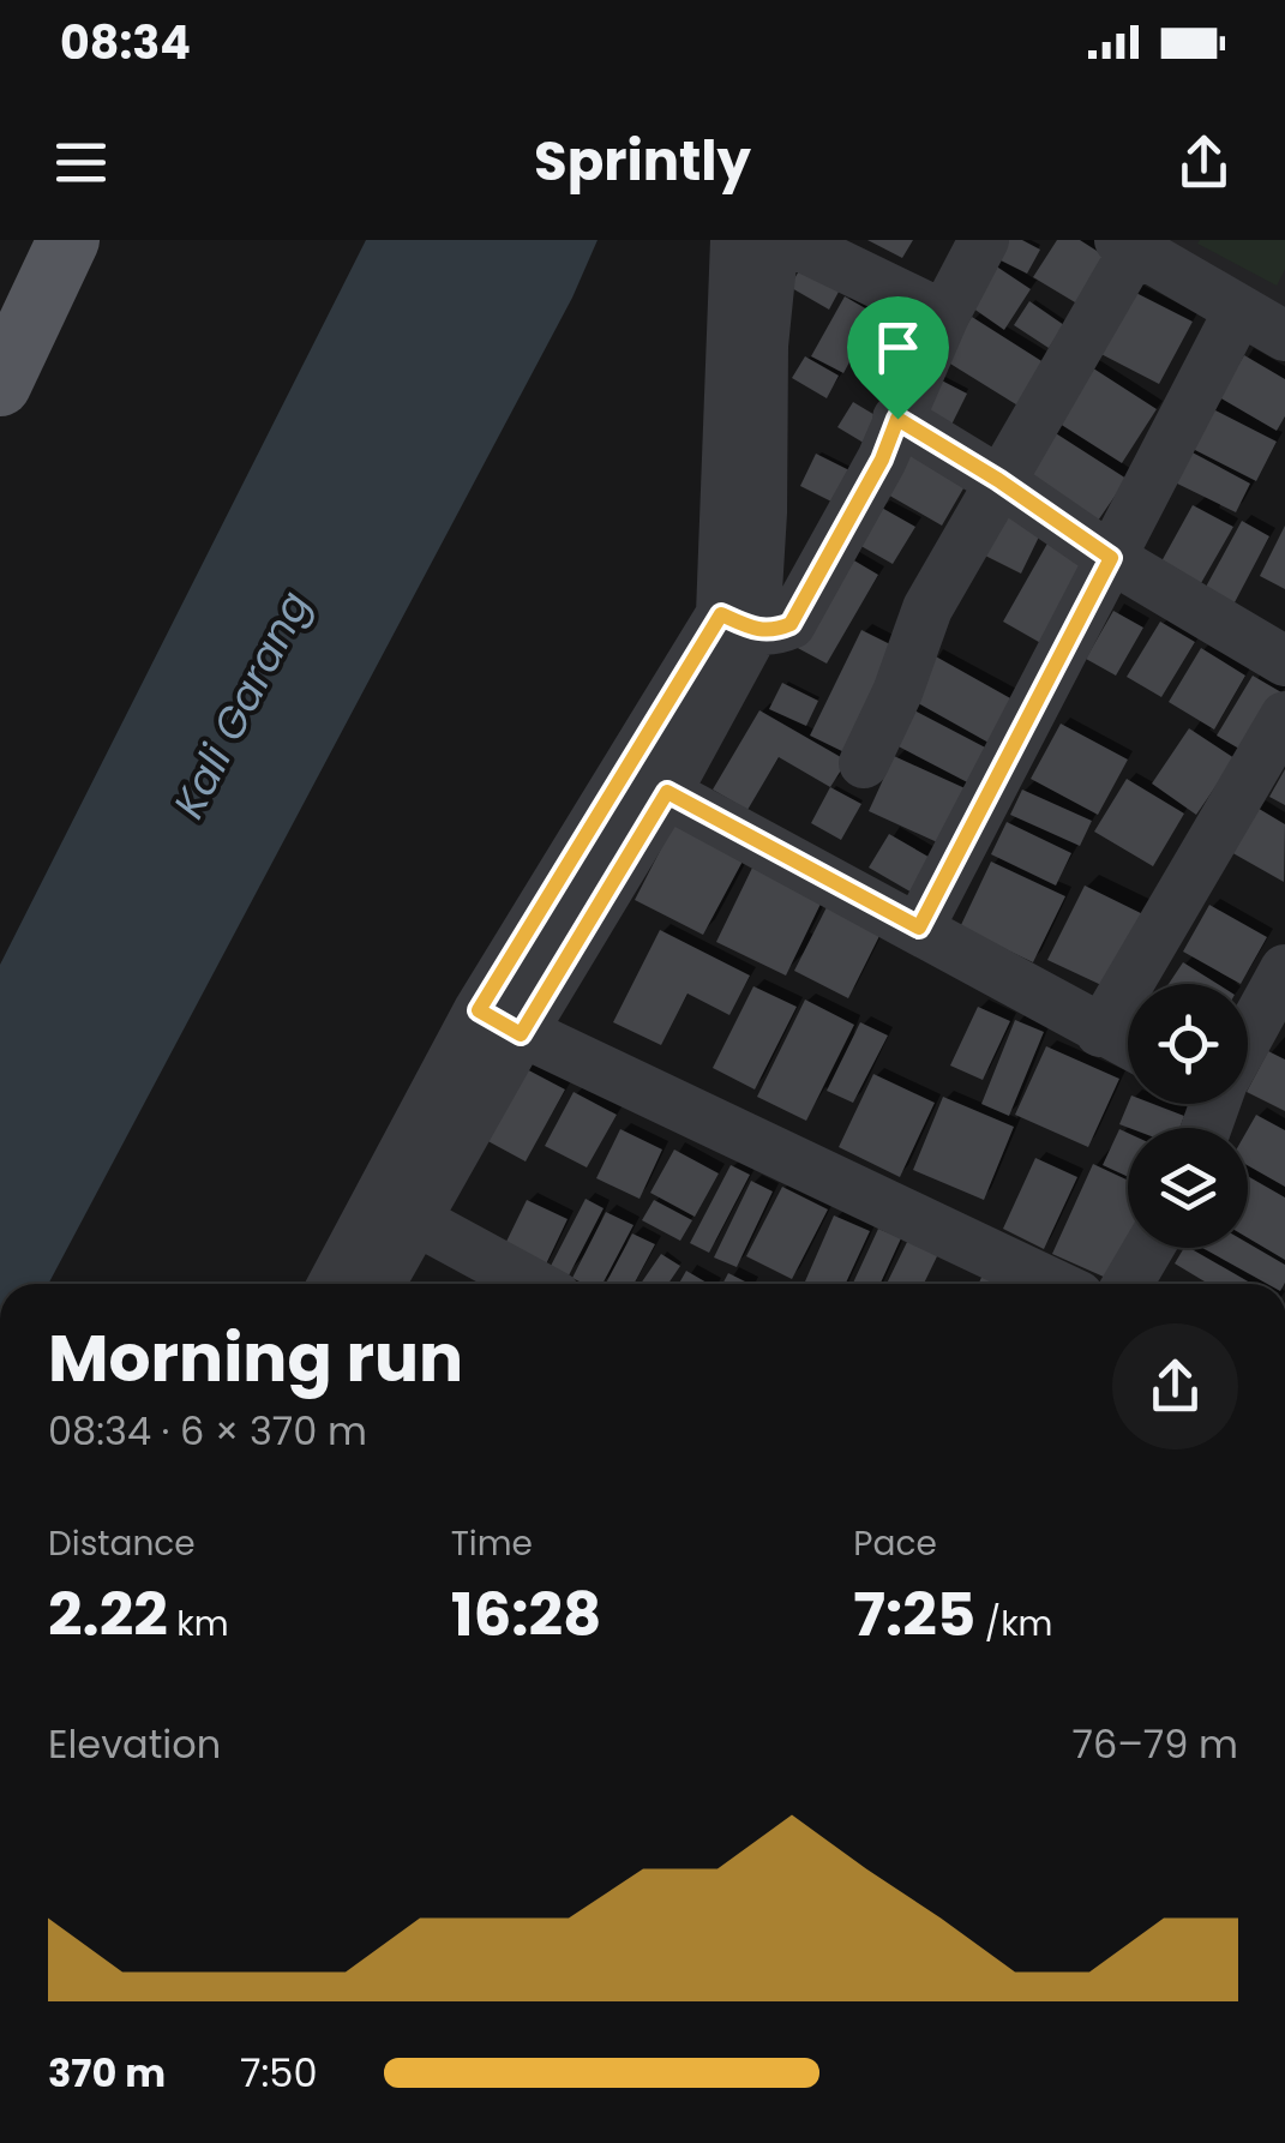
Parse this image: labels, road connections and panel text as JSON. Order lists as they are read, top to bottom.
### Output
{
  "water": ["Kali Garang"],
  "page": {
    "status": "08:34",
    "header": "Sprintly",
    "heading": ["Morning run", "08:34 · 6 × 370 m"],
    "stats": [
      ["Distance", "2.22 km"],
      ["Time", "16:28"],
      ["Pace", "7:25 /km"]
    ],
    "chart": ["Elevation", "76–79 m"],
    "list": [
      {
        "name": "370 m",
        "note": "7:50"
      }
    ]
  }
}
